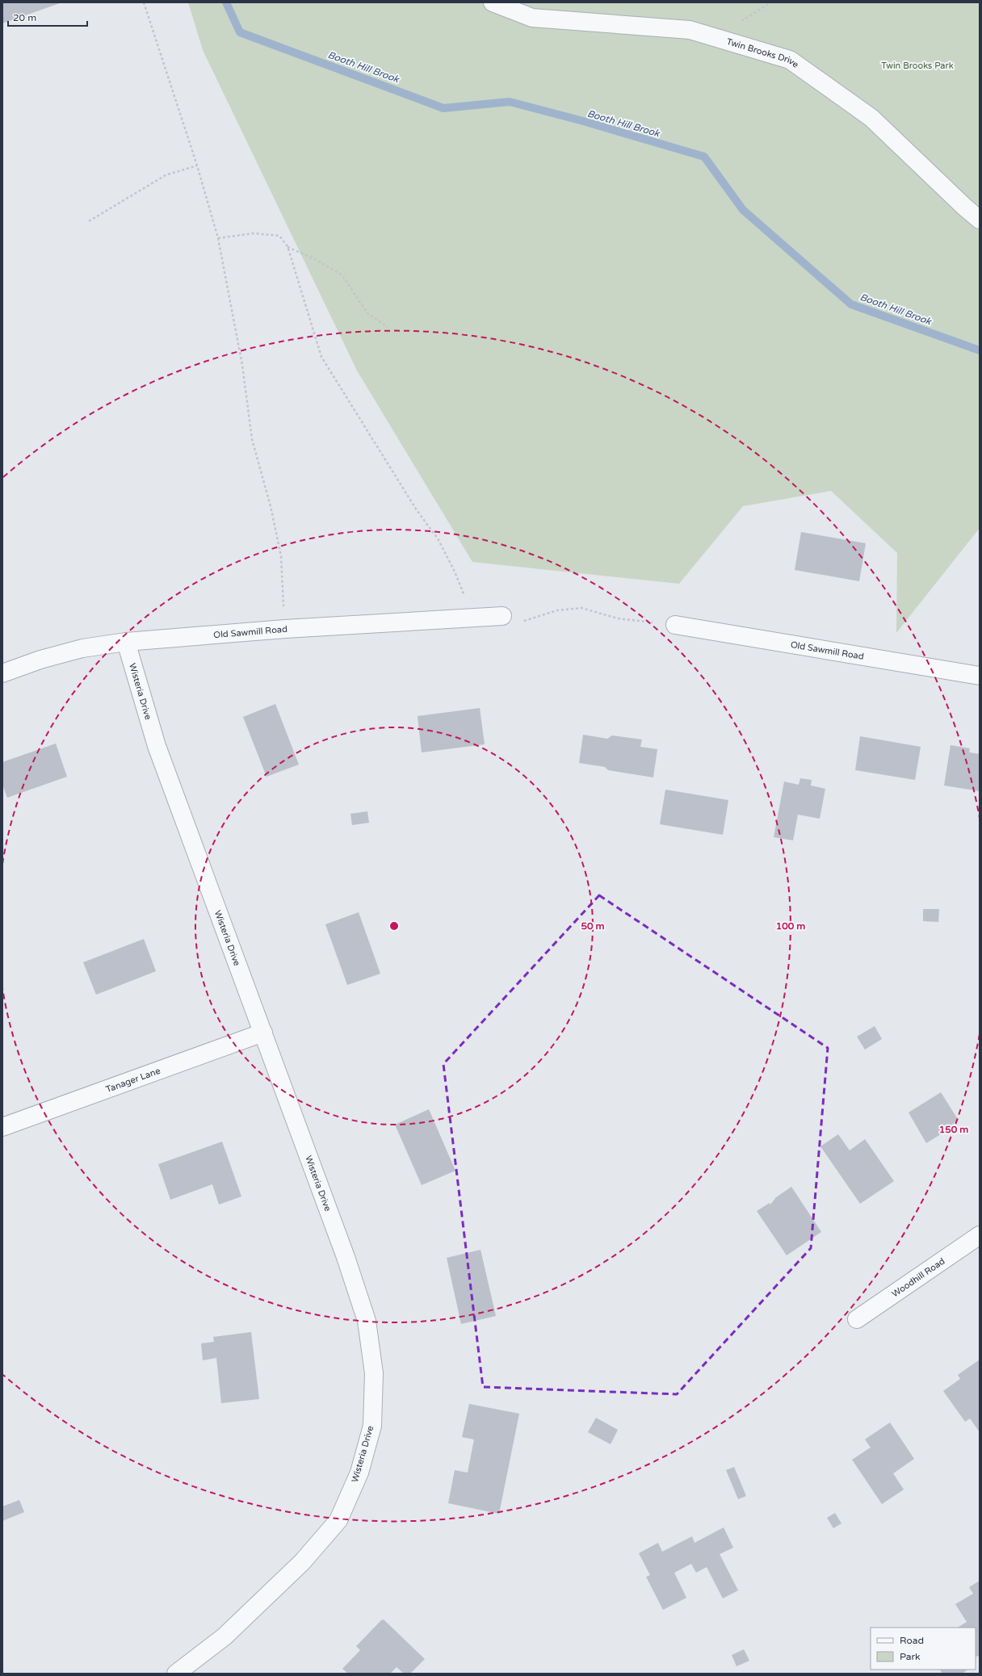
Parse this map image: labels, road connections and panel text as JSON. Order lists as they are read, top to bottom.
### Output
{
  "streets": {
    "street": [
      "Twin Brooks Drive",
      "Old Sawmill Road",
      "Wisteria Drive",
      "Tanager Lane",
      "Woodhill Road"
    ]
  },
  "crossings": [
    ["Old Sawmill Road", "Wisteria Drive"],
    ["Wisteria Drive", "Tanager Lane"]
  ],
  "water": ["Booth Hill Brook"],
  "parks": ["Twin Brooks Park"],
  "legend": ["Road", "Park"],
  "scale_bar": "20 m",
  "rings": ["50 m", "100 m", "150 m"]
}
